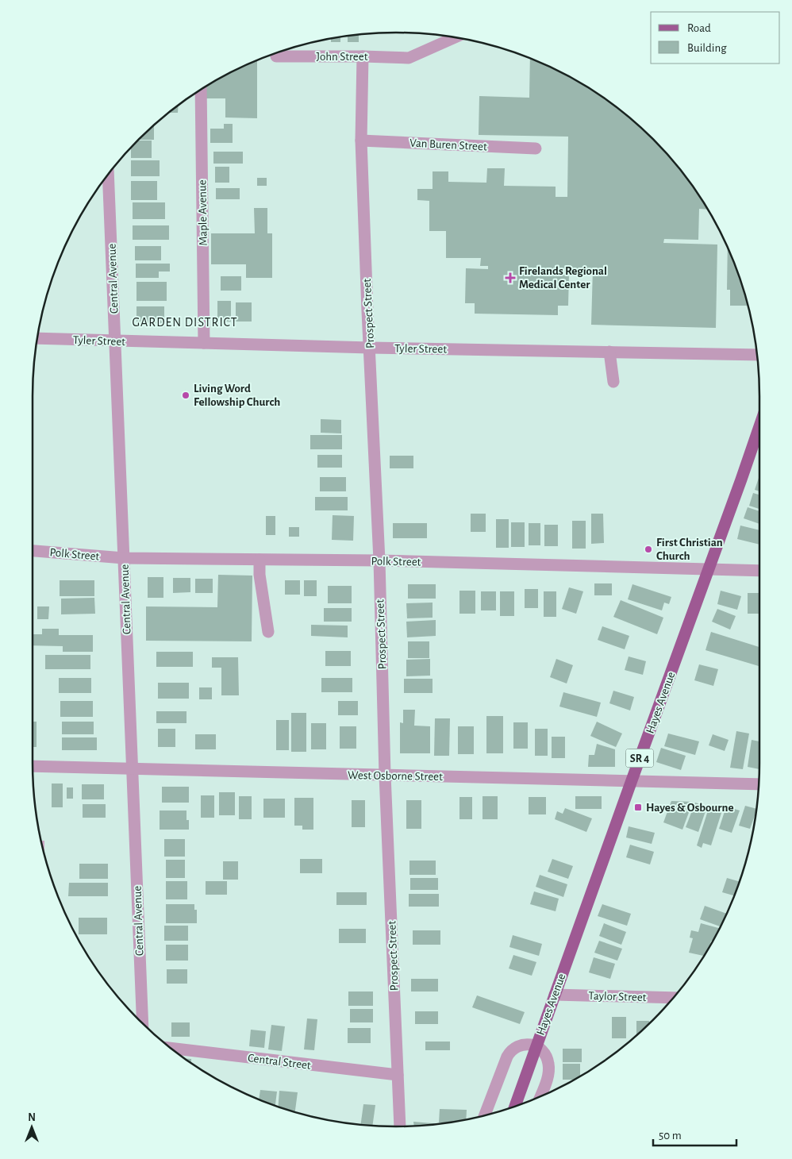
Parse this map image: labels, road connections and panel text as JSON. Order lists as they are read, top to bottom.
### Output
{
  "streets": {
    "main road": ["Hayes Avenue", "SR 4"],
    "street": [
      "John Street",
      "Van Buren Street",
      "Maple Avenue",
      "Central Avenue",
      "Prospect Street",
      "Tyler Street",
      "Polk Street",
      "West Osborne Street",
      "Taylor Street",
      "Central Street"
    ]
  },
  "crossings": [
    ["John Street", "Prospect Street"],
    ["Van Buren Street", "Prospect Street"],
    ["Maple Avenue", "Tyler Street"],
    ["Central Avenue", "Tyler Street"],
    ["Central Avenue", "Polk Street"],
    ["Central Avenue", "West Osborne Street"],
    ["Prospect Street", "Tyler Street"],
    ["Prospect Street", "Polk Street"],
    ["Prospect Street", "West Osborne Street"],
    ["Prospect Street", "Central Street"],
    ["Polk Street", "Hayes Avenue"],
    ["Hayes Avenue", "West Osborne Street"],
    ["Hayes Avenue", "Taylor Street"]
  ],
  "districts": ["GARDEN DISTRICT"],
  "places": {
    "health": ["Firelands Regional Medical Center"],
    "other": ["Living Word Fellowship Church", "First Christian Church"],
    "transit": ["Hayes & Osbourne"]
  },
  "legend": ["Road", "Building"],
  "scale_bar": "50 m",
  "north": "top"
}
